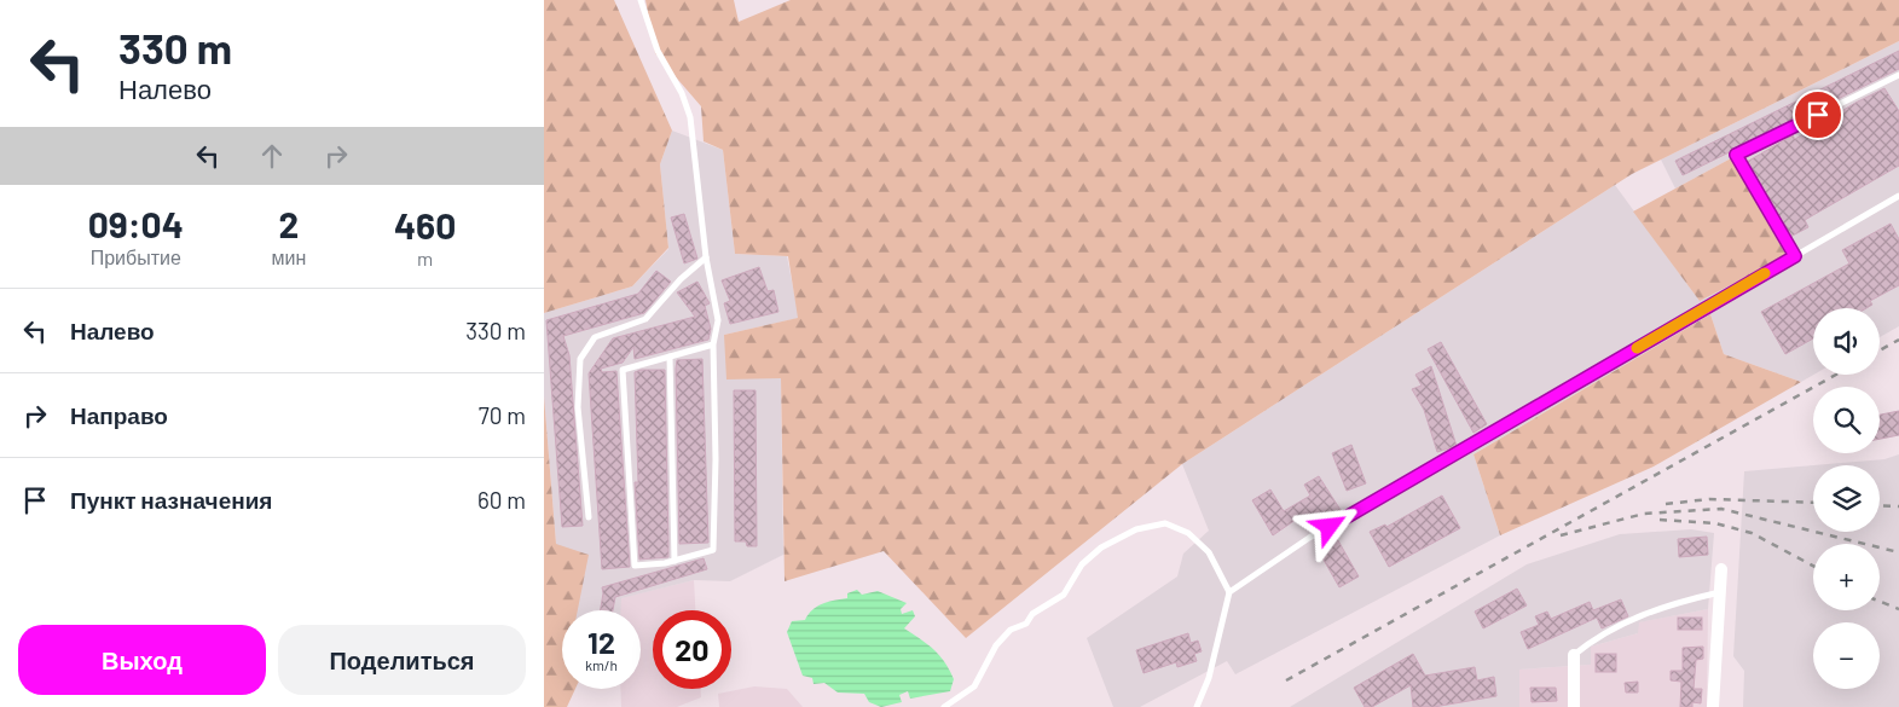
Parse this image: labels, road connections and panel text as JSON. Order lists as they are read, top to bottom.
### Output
{
  "page": {
    "turn": ["330 m", "Налево"],
    "eta": [
      "09:04",
      "Прибытие",
      "2",
      "мин",
      "460",
      "m"
    ],
    "list": [
      {
        "name": "Налево",
        "value": "330 m"
      },
      {
        "name": "Направо",
        "value": "70 m"
      },
      {
        "name": "Пункт назначения",
        "value": "60 m"
      }
    ],
    "map_buttons": ["+", "−"],
    "speed": "12 km/h",
    "limit": "20",
    "buttons": ["Выход", "Поделиться"]
  }
}
